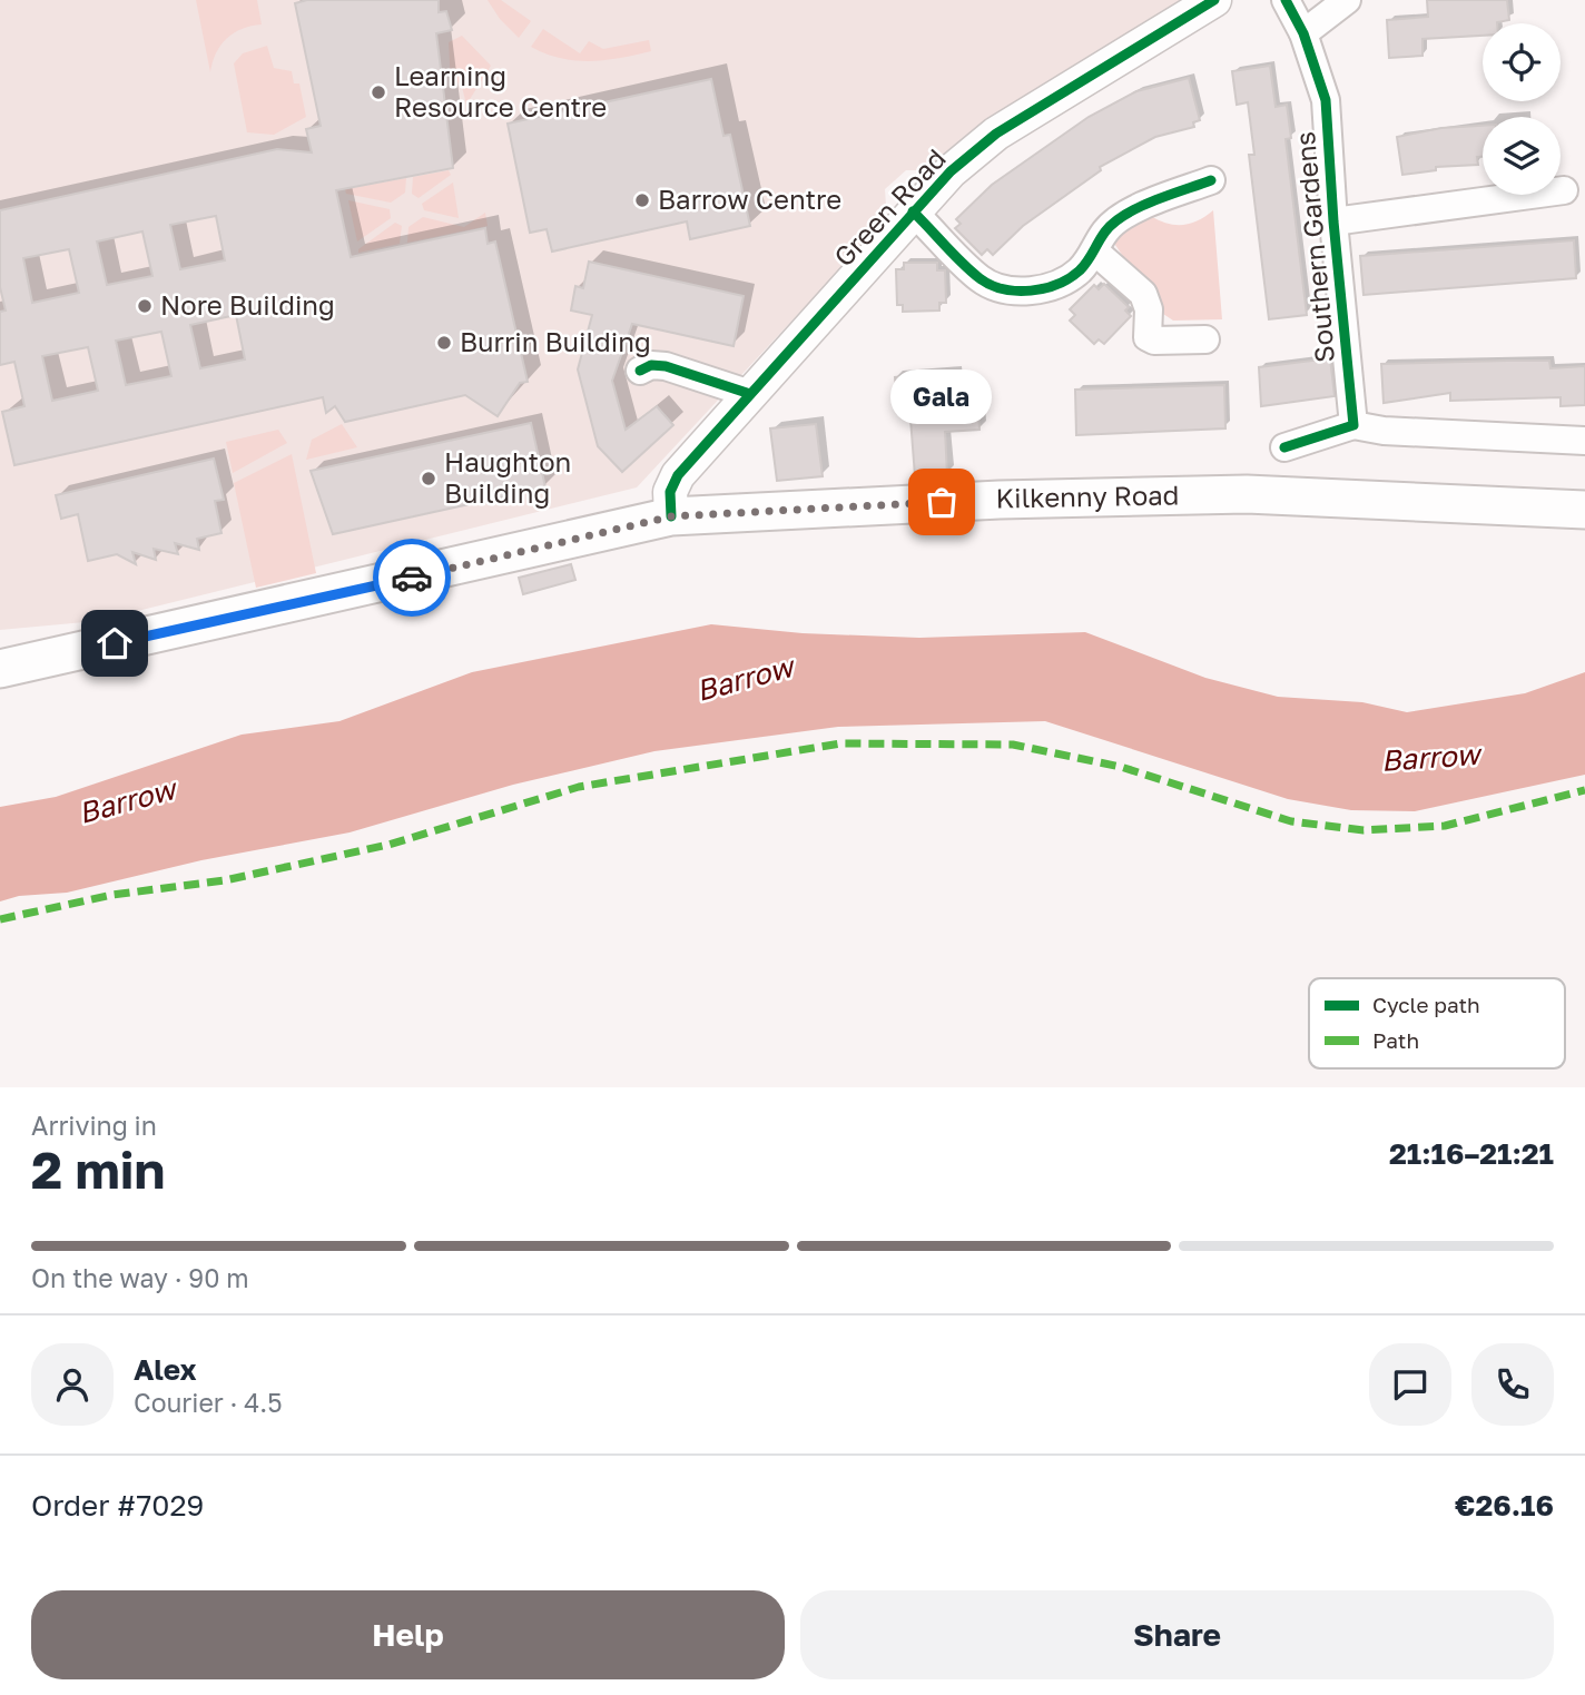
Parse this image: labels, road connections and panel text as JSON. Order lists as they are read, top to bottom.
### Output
{
  "streets": {
    "main road": ["Kilkenny Road"],
    "street": ["Green Road", "Southern Gardens"]
  },
  "crossings": [
    ["Green Road", "Kilkenny Road"]
  ],
  "water": ["Barrow"],
  "places": [
    "Learning Resource Centre",
    "Barrow Centre",
    "Nore Building",
    "Burrin Building",
    "Haughton Building",
    "Gala"
  ],
  "legend": ["Cycle path", "Path"],
  "page": {
    "bubble": "Gala",
    "heading": ["2 min", "Arriving in", "21:16–21:21"],
    "panel": [
      "Alex",
      "Courier · 4.5",
      "Order #7029",
      "€26.16"
    ],
    "bar": "On the way · 90 m",
    "buttons": ["Help", "Share"]
  }
}
